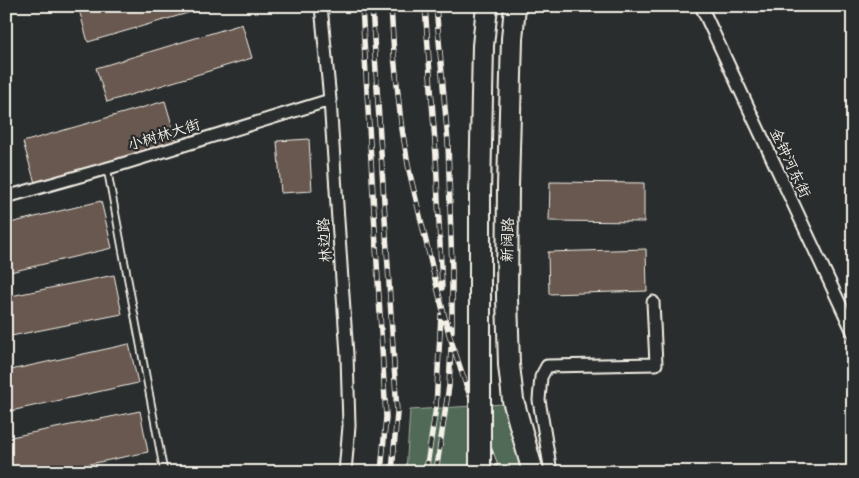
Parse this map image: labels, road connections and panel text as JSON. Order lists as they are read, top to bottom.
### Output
{
  "streets": {
    "highway": ["新阔路"],
    "street": ["小树林大街", "金钟河东街", "林边路"]
  },
  "crossings": [
    ["小树林大街", "林边路"]
  ]
}
